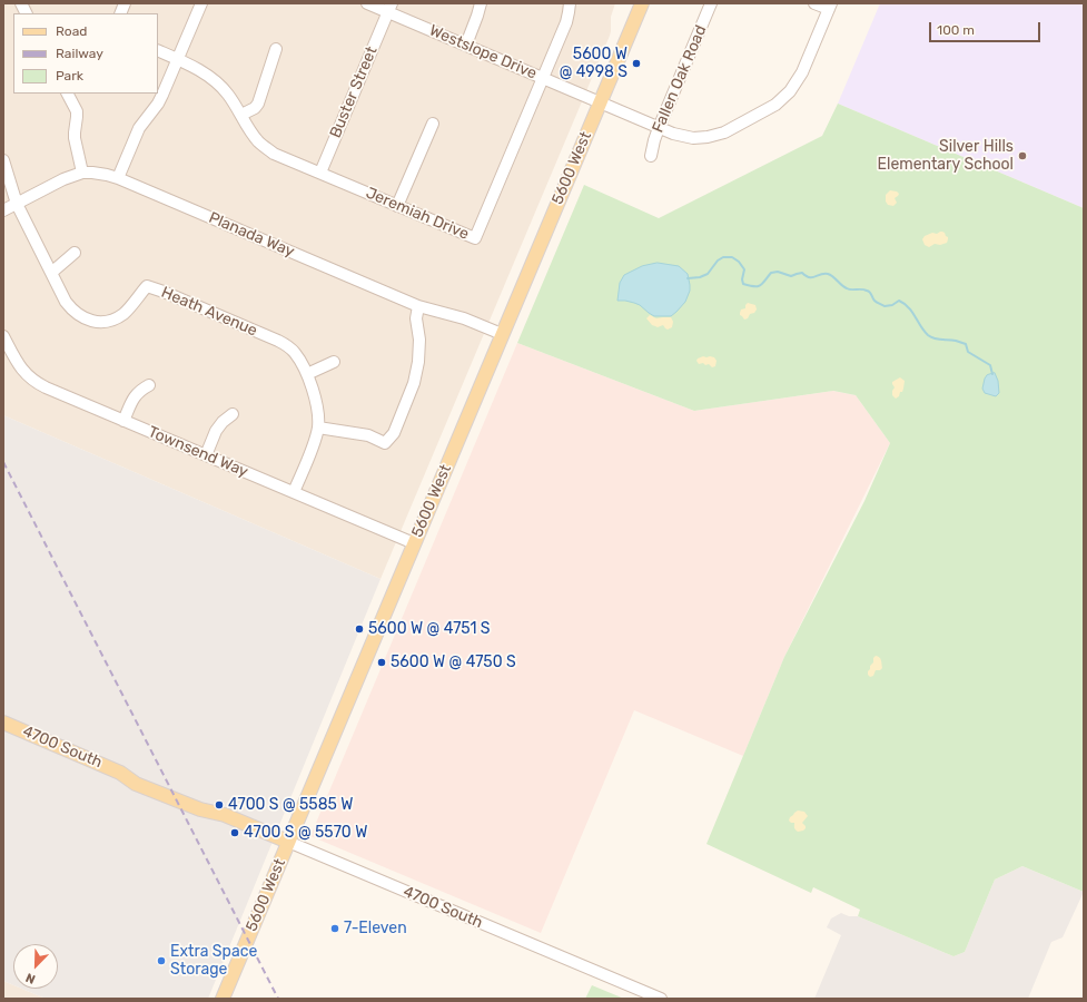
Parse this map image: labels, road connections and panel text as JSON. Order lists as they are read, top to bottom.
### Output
{
  "streets": {
    "main road": ["5600 West", "4700 South"],
    "street": [
      "Westslope Drive",
      "Fallen Oak Road",
      "Buster Street",
      "Jeremiah Drive",
      "Planada Way",
      "Heath Avenue",
      "Townsend Way"
    ]
  },
  "crossings": [
    ["Westslope Drive", "Fallen Oak Road"],
    ["Westslope Drive", "Buster Street"],
    ["Westslope Drive", "5600 West"],
    ["Westslope Drive", "Jeremiah Drive"],
    ["Buster Street", "Jeremiah Drive"],
    ["5600 West", "Planada Way"],
    ["5600 West", "Townsend Way"],
    ["5600 West", "4700 South"],
    ["Planada Way", "Heath Avenue"],
    ["Heath Avenue", "Townsend Way"]
  ],
  "places": [
    "5600 W @ 4998 S",
    "Silver Hills Elementary School",
    "5600 W @ 4751 S",
    "5600 W @ 4750 S",
    "4700 S @ 5585 W",
    "4700 S @ 5570 W",
    "7-Eleven",
    "Extra Space Storage"
  ],
  "legend": ["Road", "Railway", "Park"],
  "scale_bar": "100 m",
  "north": "bottom left"
}
